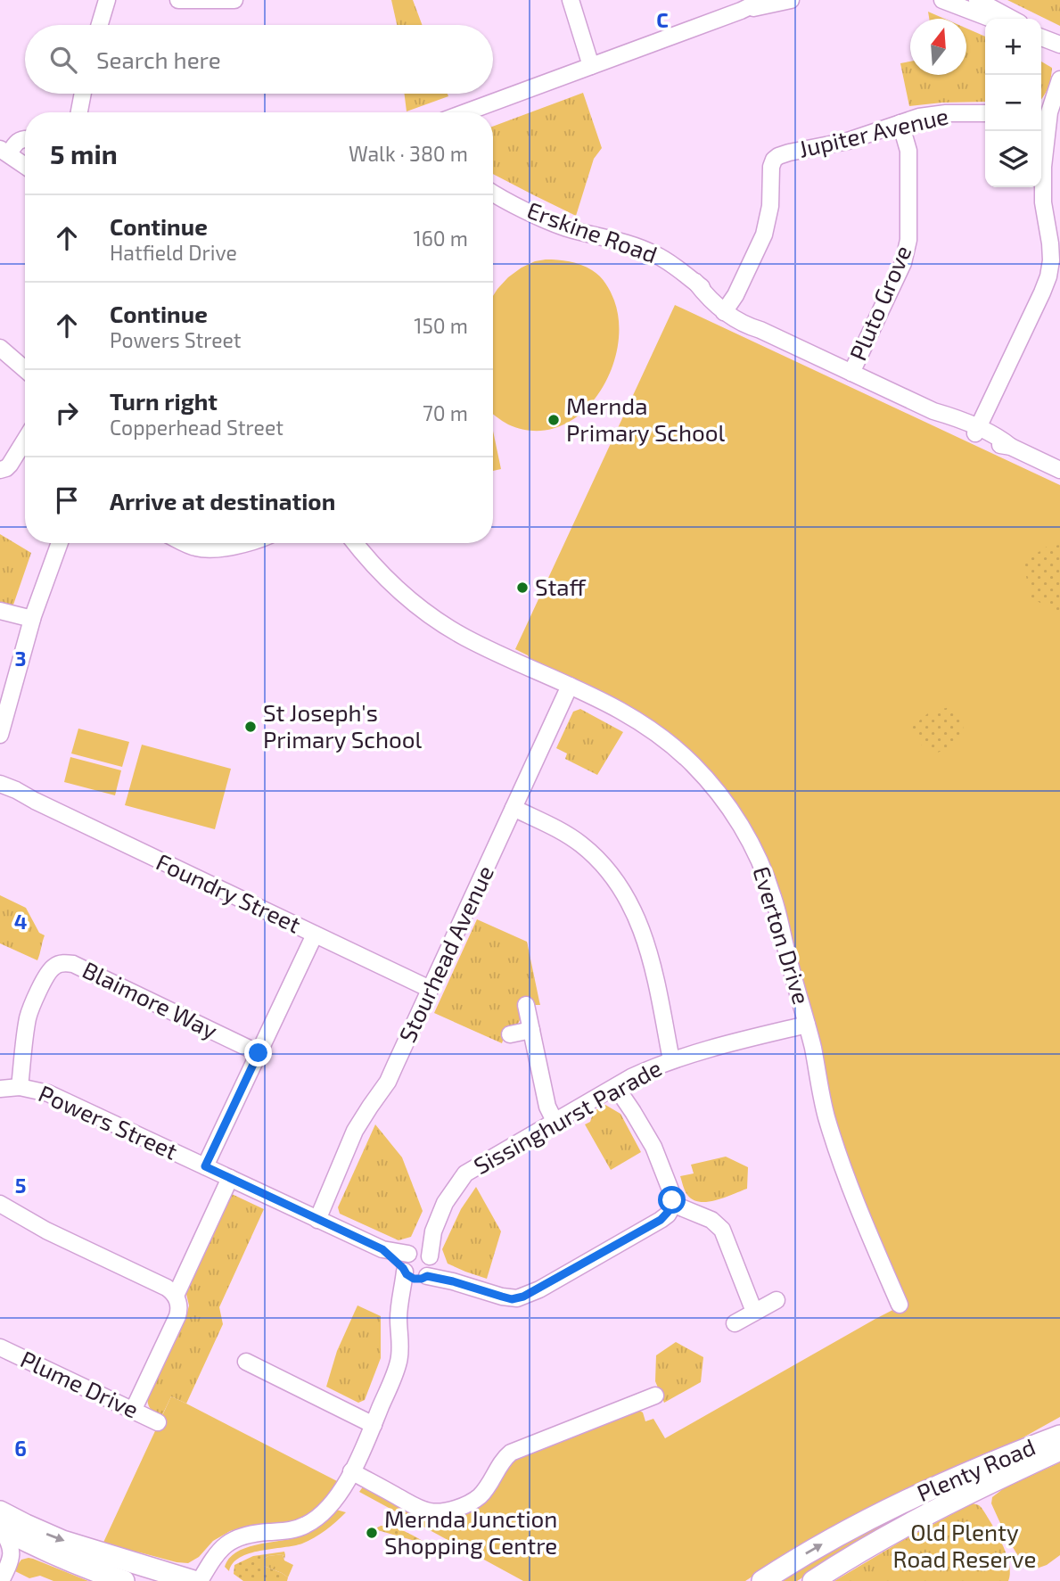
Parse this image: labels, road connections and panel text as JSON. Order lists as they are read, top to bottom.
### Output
{
  "streets": {
    "main road": ["Plenty Road"],
    "street": [
      "Jupiter Avenue",
      "Erskine Road",
      "Pluto Grove",
      "Foundry Street",
      "Everton Drive",
      "Stourhead Avenue",
      "Blaimore Way",
      "Sissinghurst Parade",
      "Powers Street",
      "Plume Drive"
    ]
  },
  "crossings": [
    ["Jupiter Avenue", "Erskine Road"],
    ["Jupiter Avenue", "Pluto Grove"],
    ["Erskine Road", "Pluto Grove"],
    ["Foundry Street", "Stourhead Avenue"],
    ["Everton Drive", "Stourhead Avenue"],
    ["Everton Drive", "Sissinghurst Parade"],
    ["Stourhead Avenue", "Powers Street"],
    ["Blaimore Way", "Powers Street"],
    ["Sissinghurst Parade", "Powers Street"]
  ],
  "parks": ["Old Plenty Road Reserve"],
  "places": [
    "Mernda Primary School",
    "Staff",
    "St Joseph's Primary School",
    "Mernda Junction Shopping Centre"
  ],
  "north": "top",
  "page": {
    "map_buttons": ["+", "−"],
    "search": "Search here",
    "heading": ["5 min", "Walk · 380 m"],
    "list": [
      ["Continue", "Hatfield Drive", "160 m"],
      ["Continue", "Powers Street", "150 m"],
      ["Turn right", "Copperhead Street", "70 m"],
      "Arrive at destination"
    ]
  },
  "grid": {
    "columns": ["C"],
    "rows": [
      "3",
      "4",
      "5",
      "6"
    ]
  }
}
